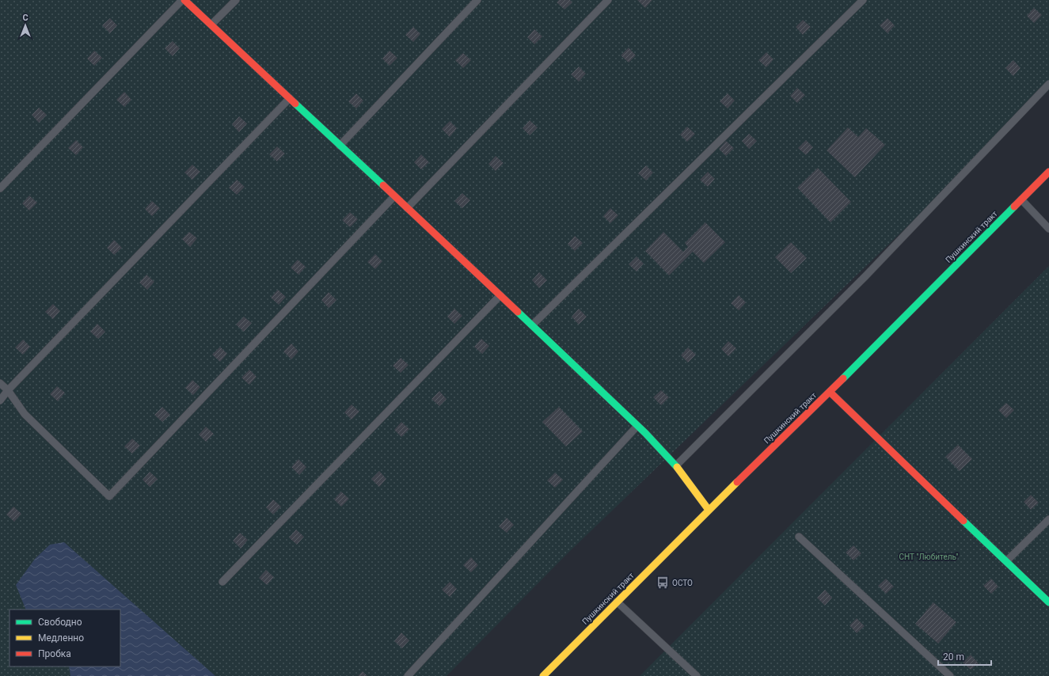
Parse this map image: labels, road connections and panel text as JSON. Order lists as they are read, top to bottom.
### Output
{
  "streets": {
    "street": ["Пушкинский тракт"]
  },
  "parks": ["СНТ \"Любитель\""],
  "places": {
    "bus stop": ["ОСТО"]
  },
  "legend": ["Свободно", "Медленно", "Пробка"],
  "scale_bar": "20 m",
  "north": "top"
}
